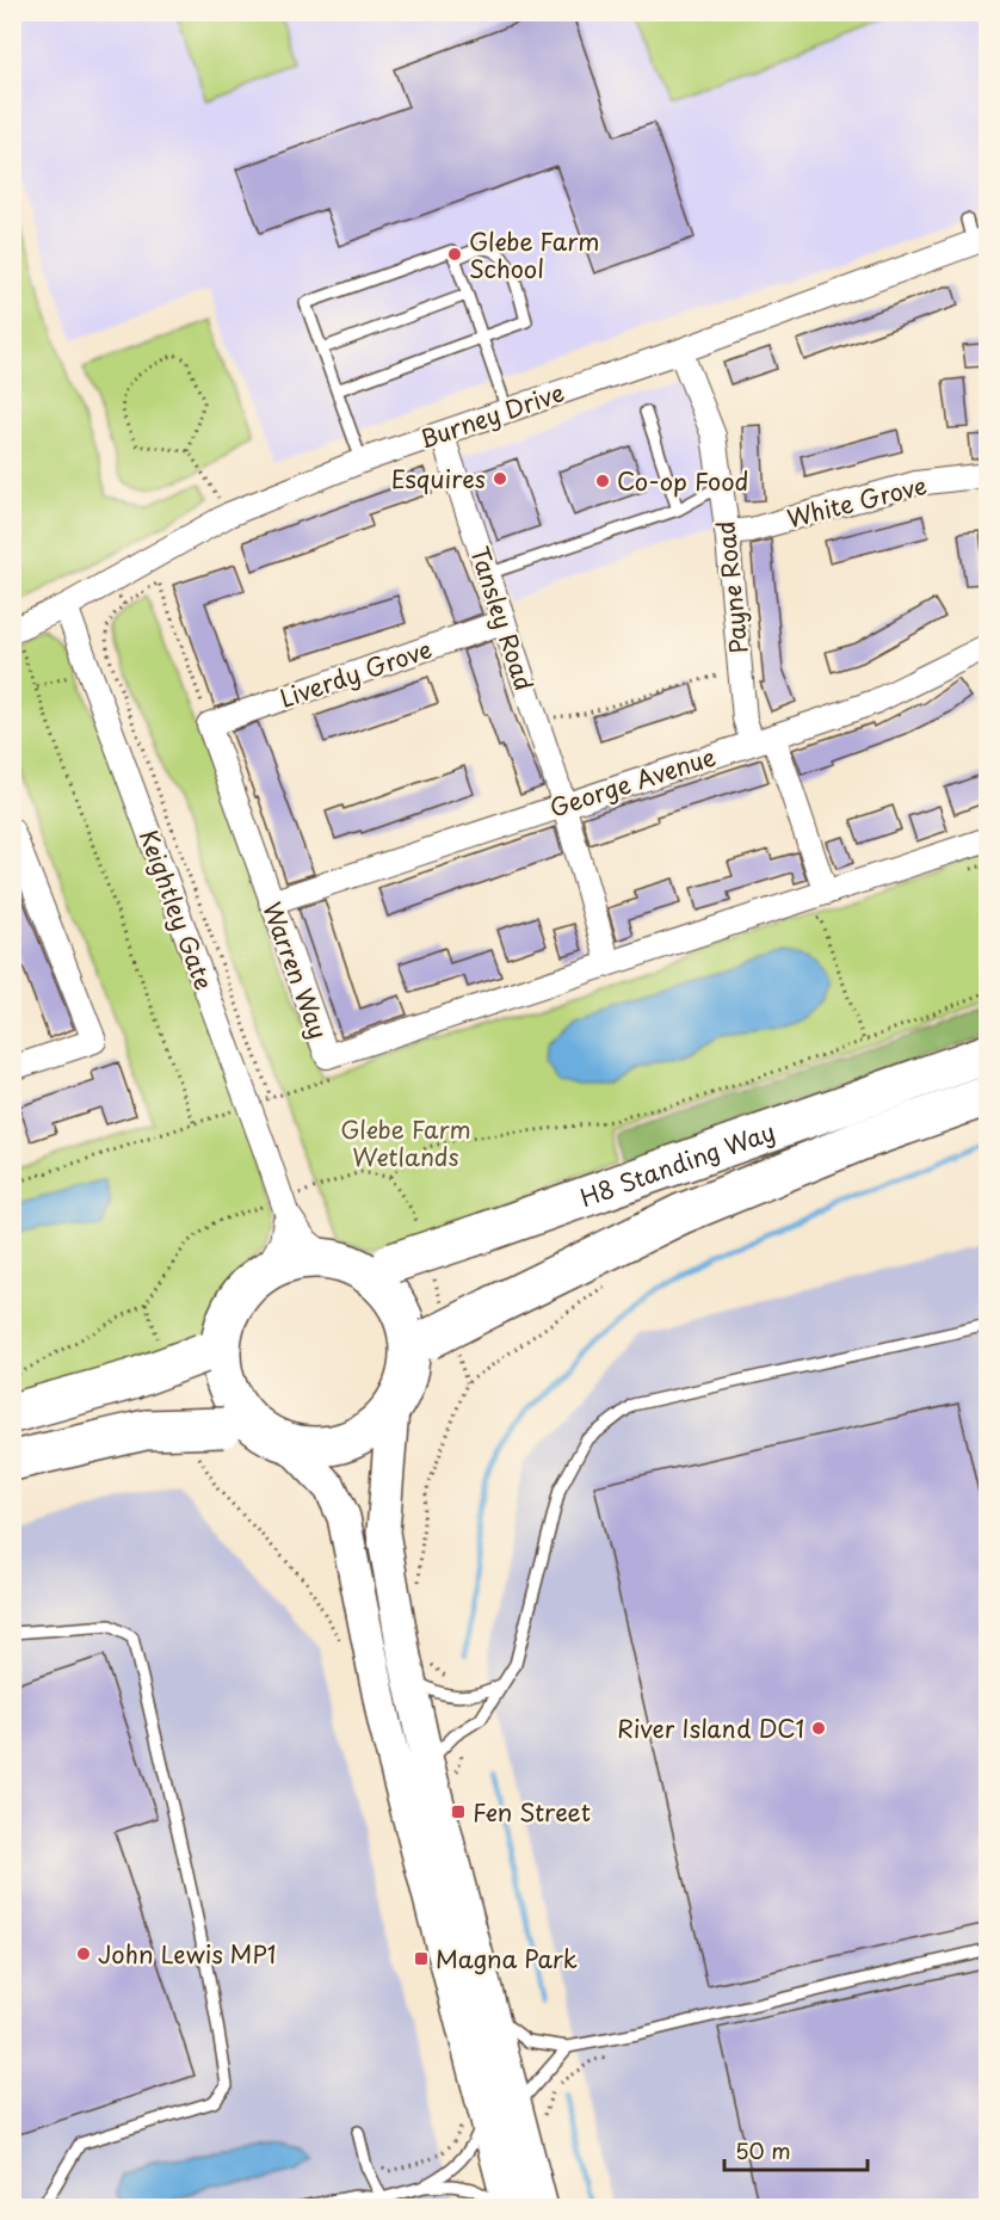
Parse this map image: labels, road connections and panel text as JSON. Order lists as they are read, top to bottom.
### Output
{
  "streets": {
    "highway": ["H8 Standing Way"],
    "street": [
      "Burney Drive",
      "White Grove",
      "Payne Road",
      "Tansley Road",
      "Liverdy Grove",
      "George Avenue",
      "Keightley Gate",
      "Warren Way"
    ]
  },
  "crossings": [
    ["Burney Drive", "Payne Road"],
    ["Burney Drive", "Tansley Road"],
    ["Burney Drive", "Keightley Gate"],
    ["White Grove", "Payne Road"],
    ["Payne Road", "George Avenue"],
    ["Tansley Road", "Liverdy Grove"],
    ["Tansley Road", "George Avenue"],
    ["Liverdy Grove", "Warren Way"],
    ["George Avenue", "Warren Way"],
    ["Keightley Gate", "H8 Standing Way"]
  ],
  "parks": ["Glebe Farm Wetlands"],
  "places": {
    "other": [
      "Glebe Farm School",
      "Esquires",
      "Co-op Food",
      "River Island DC1",
      "John Lewis MP1"
    ],
    "transit": ["Fen Street", "Magna Park"]
  },
  "scale_bar": "50 m"
}
